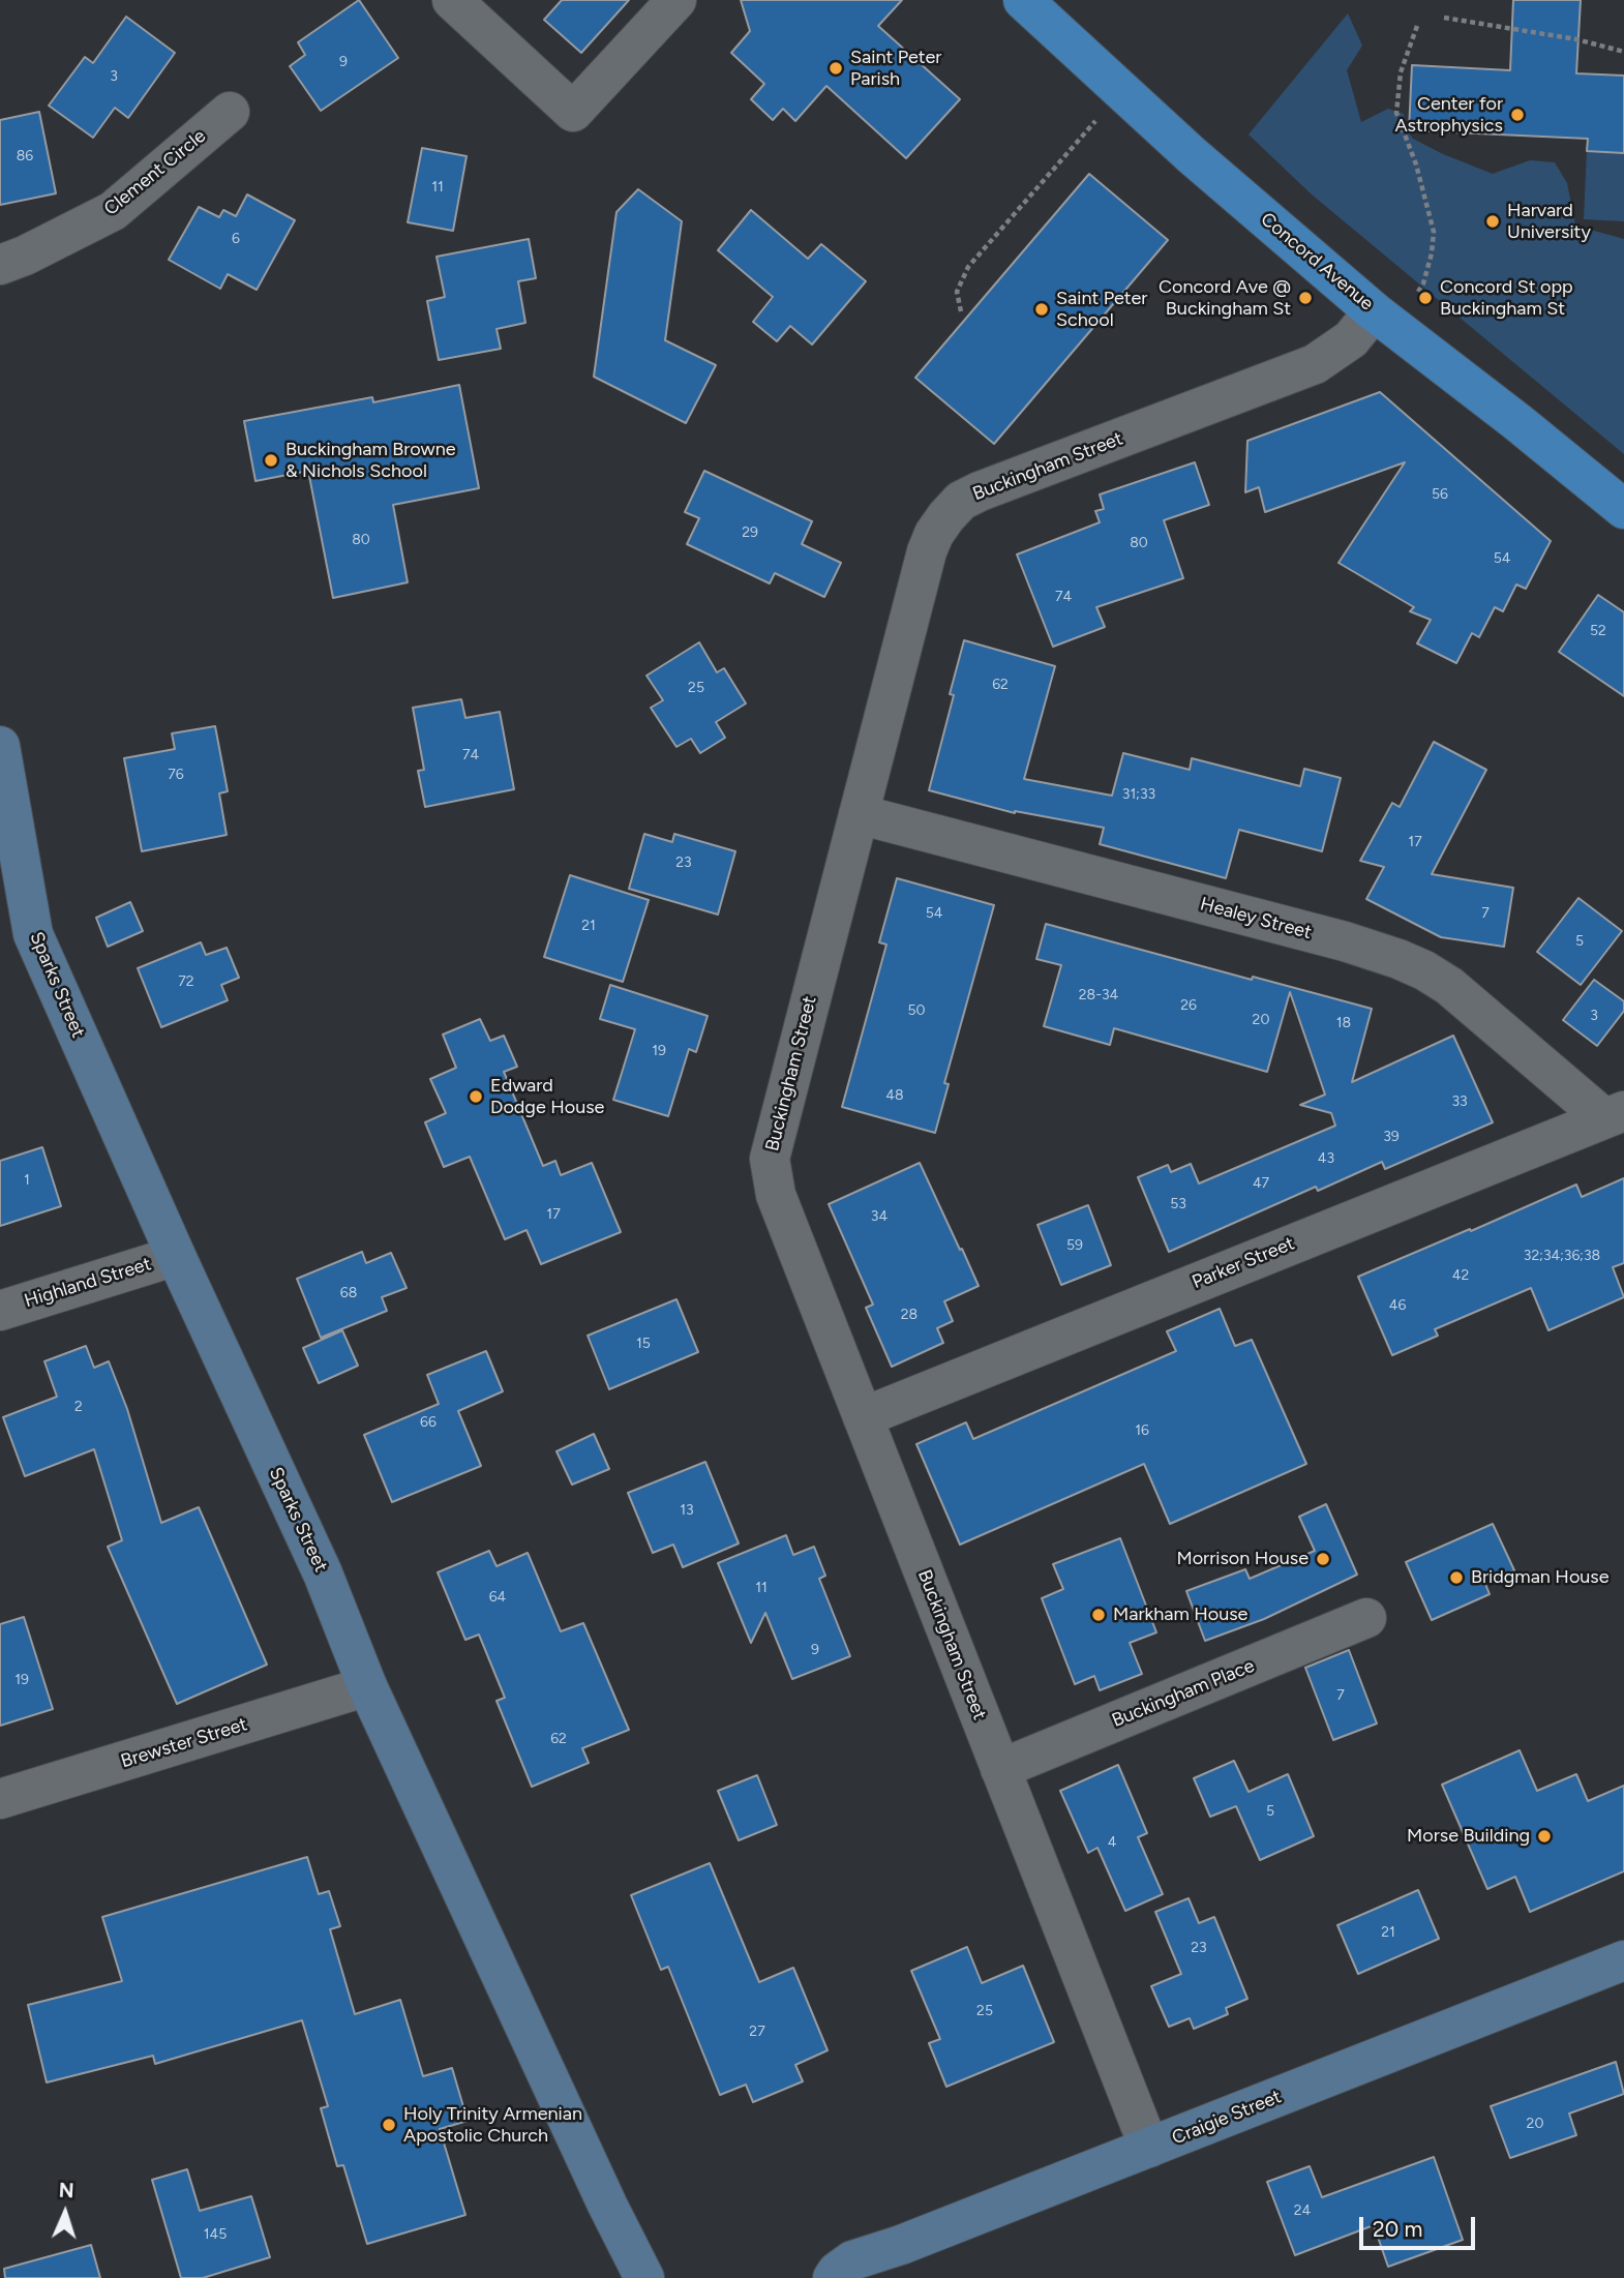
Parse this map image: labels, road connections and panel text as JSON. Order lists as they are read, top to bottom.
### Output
{
  "streets": {
    "main road": ["Concord Avenue"],
    "street": [
      "Clement Circle",
      "Buckingham Street",
      "Healey Street",
      "Sparks Street",
      "Parker Street",
      "Highland Street",
      "Buckingham Place",
      "Brewster Street",
      "Craigie Street"
    ]
  },
  "crossings": [
    ["Concord Avenue", "Buckingham Street"],
    ["Buckingham Street", "Healey Street"],
    ["Buckingham Street", "Parker Street"],
    ["Buckingham Street", "Buckingham Place"],
    ["Buckingham Street", "Craigie Street"],
    ["Healey Street", "Parker Street"],
    ["Sparks Street", "Highland Street"],
    ["Sparks Street", "Brewster Street"]
  ],
  "places": [
    "Saint Peter Parish",
    "Center for Astrophysics",
    "Harvard University",
    "Concord Ave @ Buckingham St",
    "Concord St opp Buckingham St",
    "Saint Peter School",
    "Buckingham Browne & Nichols School",
    "Edward Dodge House",
    "Morrison House",
    "Bridgman House",
    "Markham House",
    "Morse Building",
    "Holy Trinity Armenian Apostolic Church"
  ],
  "house_numbers": [
    "9",
    "3",
    "86",
    "11",
    "6",
    "56",
    "29",
    "80",
    "80",
    "54",
    "74",
    "52",
    "62",
    "25",
    "74",
    "76",
    "31;33",
    "17",
    "23",
    "54",
    "7",
    "21",
    "5",
    "72",
    "28-34",
    "26",
    "50",
    "3",
    "20",
    "18",
    "19",
    "48",
    "33",
    "39",
    "43",
    "1",
    "47",
    "53",
    "17",
    "34",
    "59",
    "32;34;36;38",
    "42",
    "68",
    "46",
    "28",
    "15",
    "2",
    "66",
    "16",
    "13",
    "11",
    "64",
    "9",
    "19",
    "7",
    "62",
    "5",
    "4",
    "21",
    "23",
    "25",
    "27",
    "20",
    "24",
    "145"
  ],
  "scale_bar": "20 m",
  "north": "top"
}
